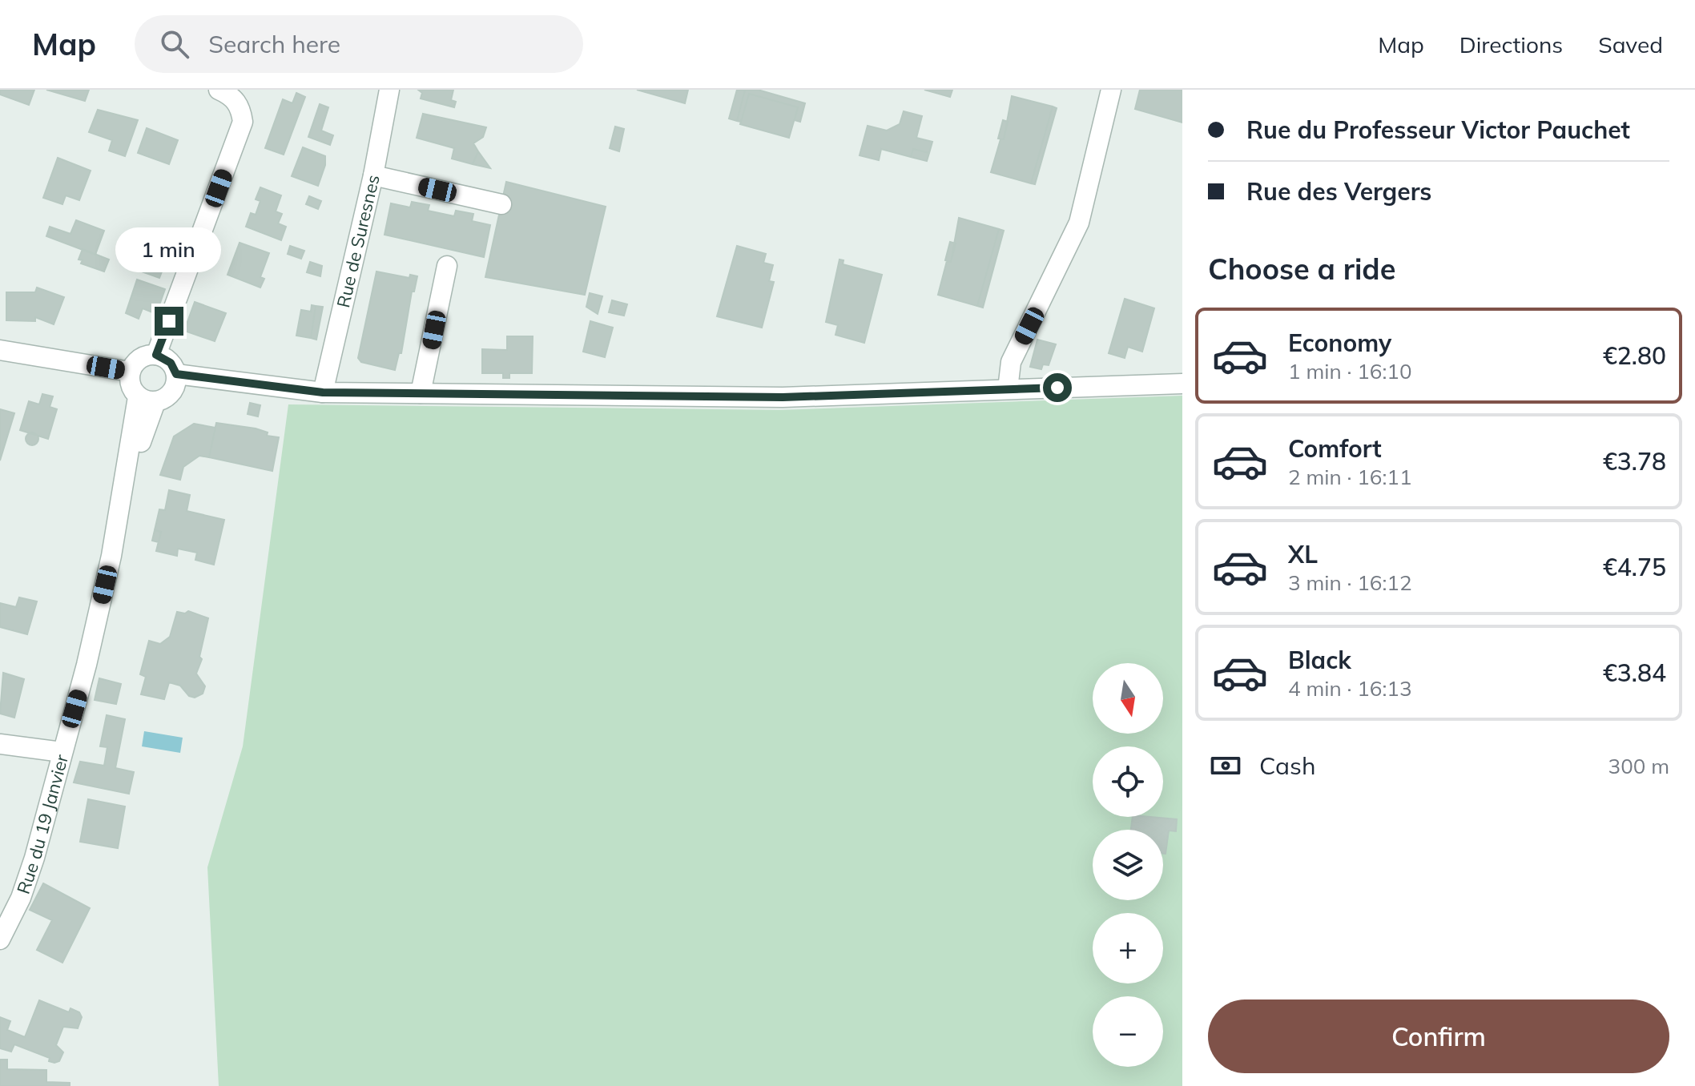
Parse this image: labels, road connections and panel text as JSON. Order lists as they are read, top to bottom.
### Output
{
  "streets": {
    "street": ["Rue de Suresnes", "Rue du 19 Janvier"]
  },
  "north": "bottom",
  "page": {
    "header": "Map",
    "search": "Search here",
    "nav": ["Map", "Directions", "Saved"],
    "banner": ["Rue du Professeur Victor Pauchet", "Rue des Vergers"],
    "bubble": "1 min",
    "heading": "Choose a ride",
    "list": [
      {
        "name": "Economy",
        "note": "1 min · 16:10",
        "value": "€2.80"
      },
      {
        "name": "Comfort",
        "note": "2 min · 16:11",
        "value": "€3.78"
      },
      {
        "name": "XL",
        "note": "3 min · 16:12",
        "value": "€4.75"
      },
      {
        "name": "Black",
        "note": "4 min · 16:13",
        "value": "€3.84"
      }
    ],
    "map_buttons": ["+", "−"],
    "pay": ["Cash", "300 m"],
    "buttons": "Confirm"
  }
}
